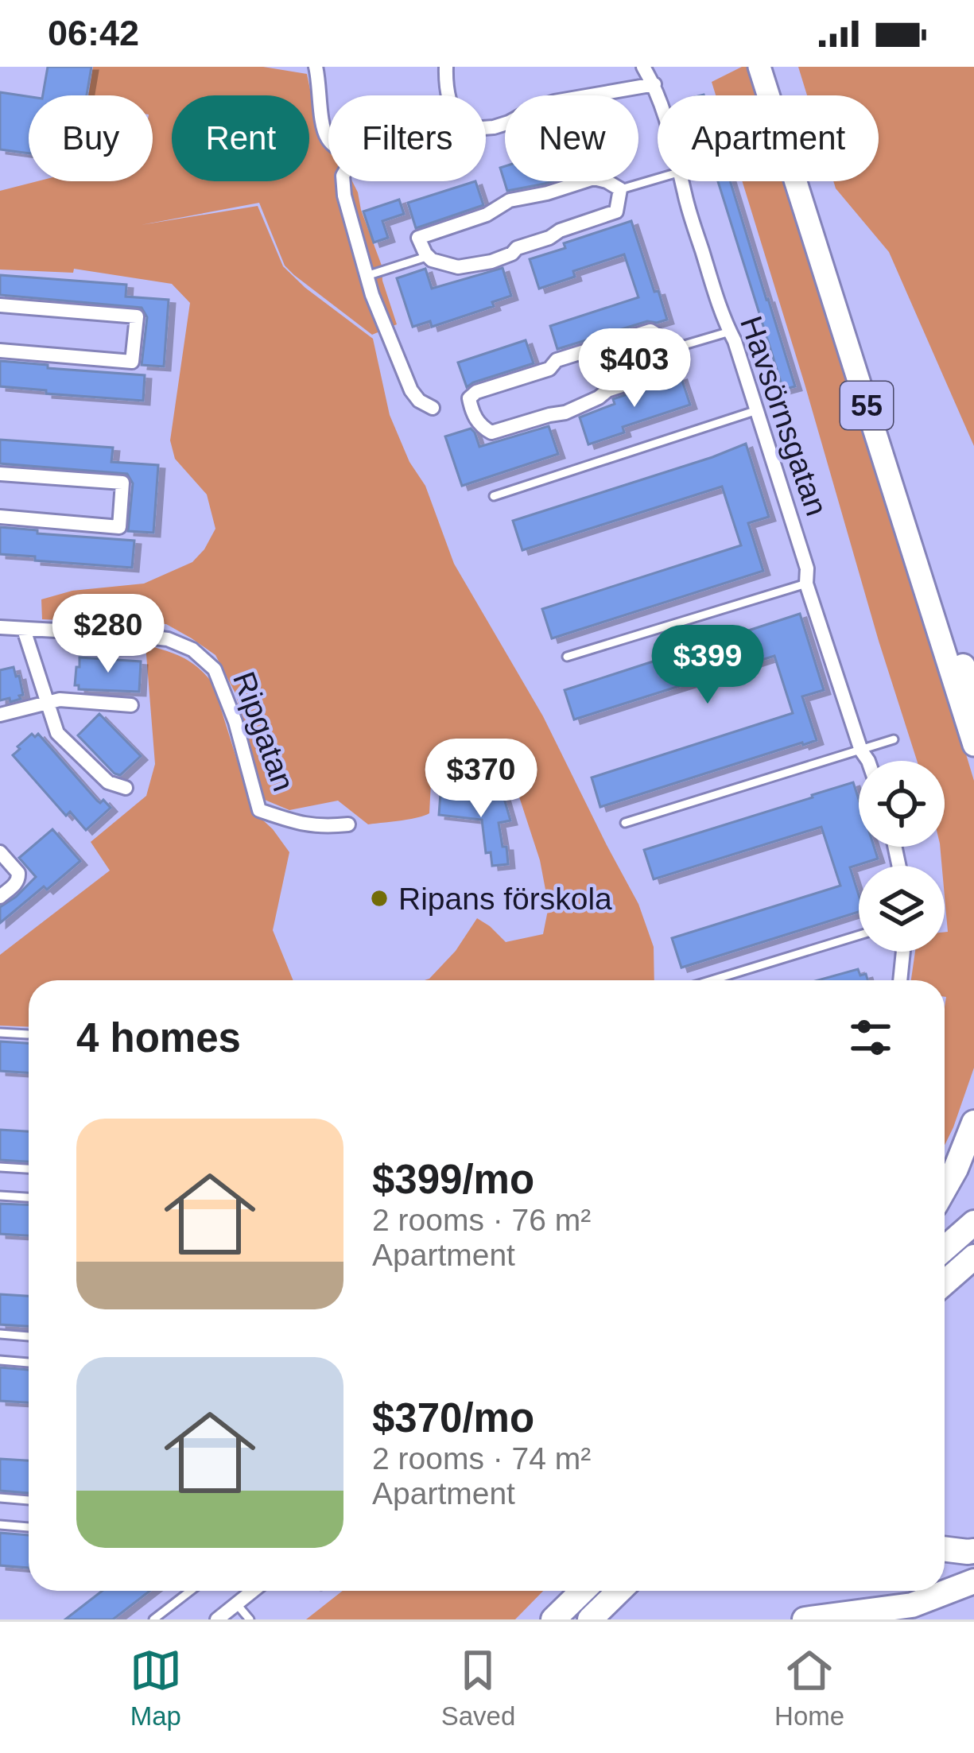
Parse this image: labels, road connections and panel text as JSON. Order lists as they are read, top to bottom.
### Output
{
  "streets": {
    "highway": ["55"],
    "street": ["Havsörnsgatan", "Ripgatan"]
  },
  "places": ["Ripans förskola"],
  "page": {
    "status": "06:42",
    "chip": [
      "Buy",
      "Rent",
      "Filters",
      "New",
      "Apartment"
    ],
    "price": [
      "$403",
      "$280",
      "$399",
      "$370"
    ],
    "heading": "4 homes",
    "list": [
      {
        "name": "$399/mo",
        "note": "2 rooms · 76 m² · Apartment"
      },
      {
        "name": "$370/mo",
        "note": "2 rooms · 74 m² · Apartment"
      }
    ],
    "tabs": ["Map", "Saved", "Home"]
  }
}
